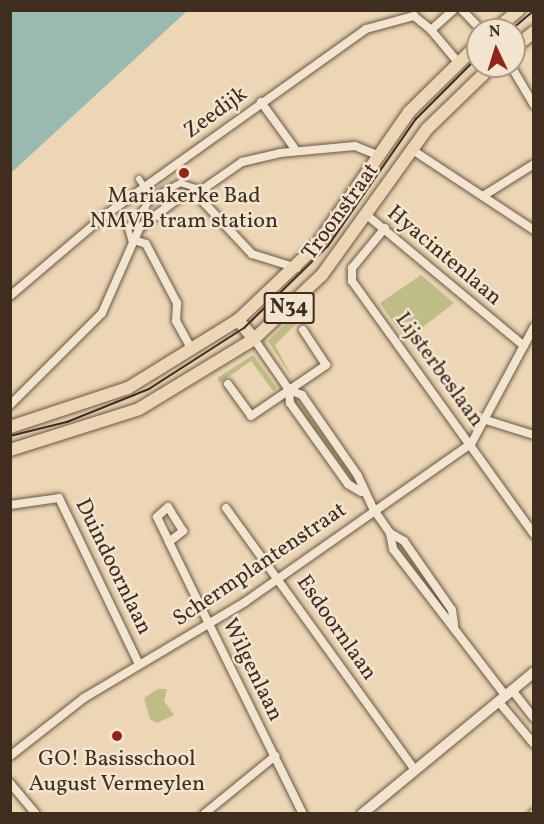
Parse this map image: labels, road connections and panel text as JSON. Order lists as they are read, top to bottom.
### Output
{
  "streets": {
    "main road": ["Troonstraat", "N34"],
    "street": [
      "Zeedijk",
      "Hyacintenlaan",
      "Lijsterbeslaan",
      "Schermplantenstraat",
      "Duindoornlaan",
      "Esdoornlaan",
      "Wilgenlaan"
    ]
  },
  "crossings": [
    ["Troonstraat", "Hyacintenlaan"],
    ["Troonstraat", "N34"],
    ["Hyacintenlaan", "Lijsterbeslaan"],
    ["Lijsterbeslaan", "Schermplantenstraat"],
    ["Schermplantenstraat", "Duindoornlaan"],
    ["Schermplantenstraat", "Esdoornlaan"],
    ["Schermplantenstraat", "Wilgenlaan"]
  ],
  "places": ["Mariakerke Bad NMVB tram station", "GO! Basisschool August Vermeylen"],
  "north": "top"
}
